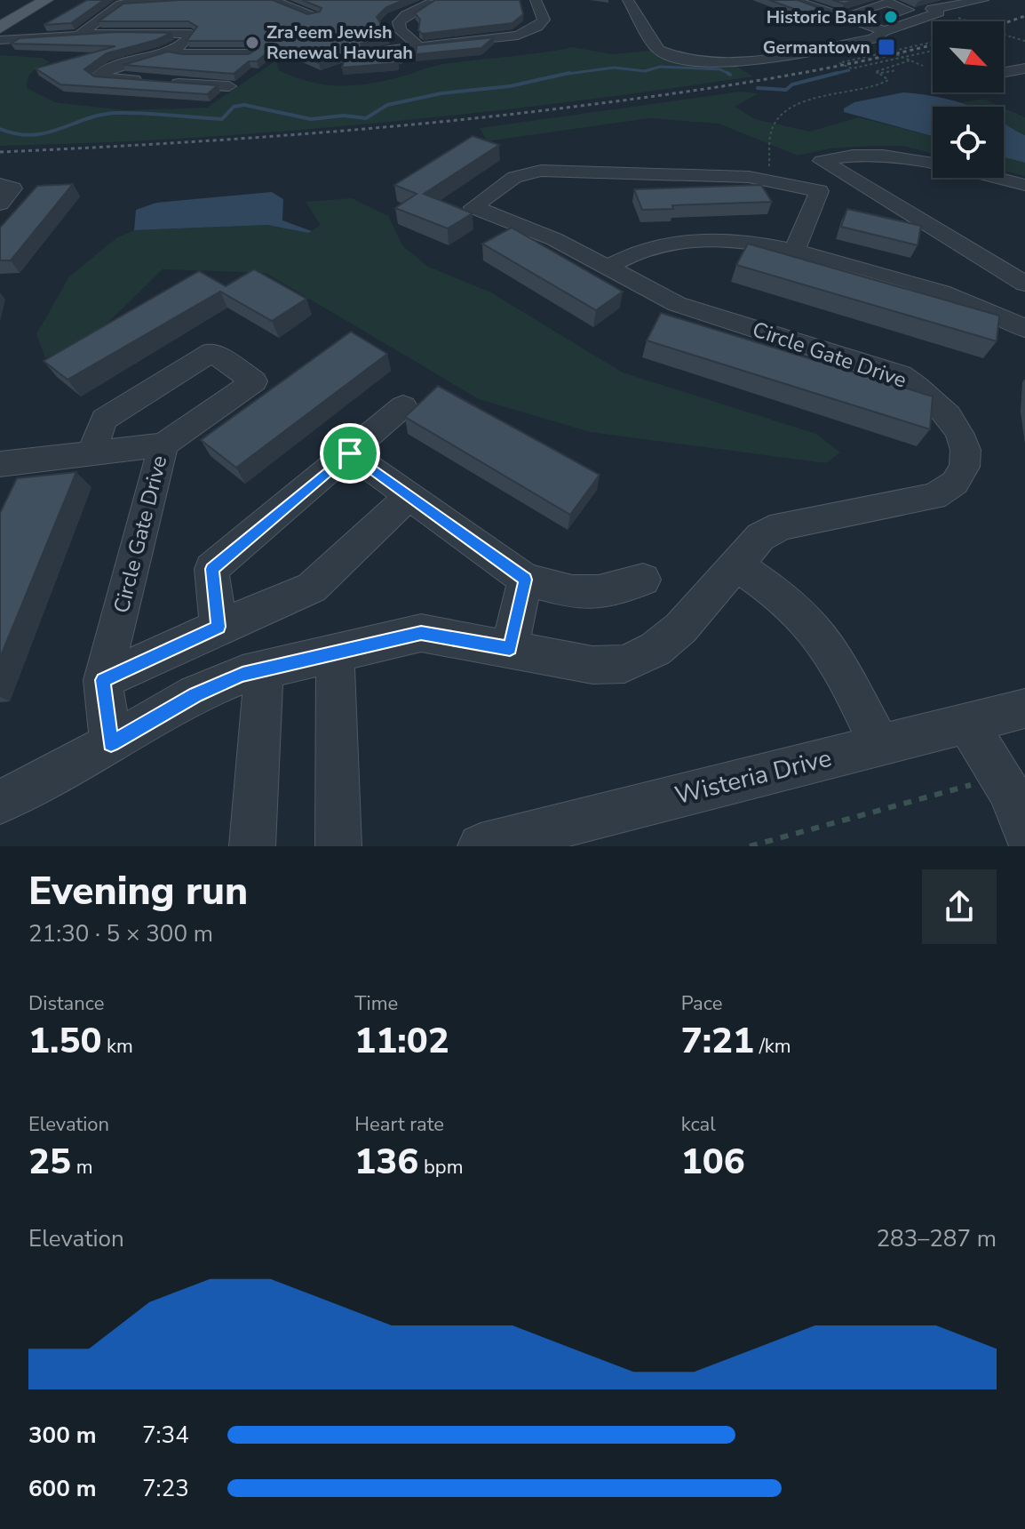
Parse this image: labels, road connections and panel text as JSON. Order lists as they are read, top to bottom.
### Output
{
  "streets": {
    "street": ["Circle Gate Drive", "Wisteria Drive"]
  },
  "places": {
    "other": ["Historic Bank", "Zra'eem Jewish Renewal Havurah"],
    "transit": ["Germantown"]
  },
  "north": "bottom right",
  "page": {
    "heading": ["Evening run", "21:30 · 5 × 300 m"],
    "stats": [
      ["Distance", "1.50 km"],
      ["Time", "11:02"],
      ["Pace", "7:21 /km"],
      ["Elevation", "25 m"],
      ["Heart rate", "136 bpm"],
      ["kcal", "106"]
    ],
    "chart": ["Elevation", "283–287 m"],
    "list": [
      {
        "name": "300 m",
        "note": "7:34"
      },
      {
        "name": "600 m",
        "note": "7:23"
      }
    ]
  }
}
